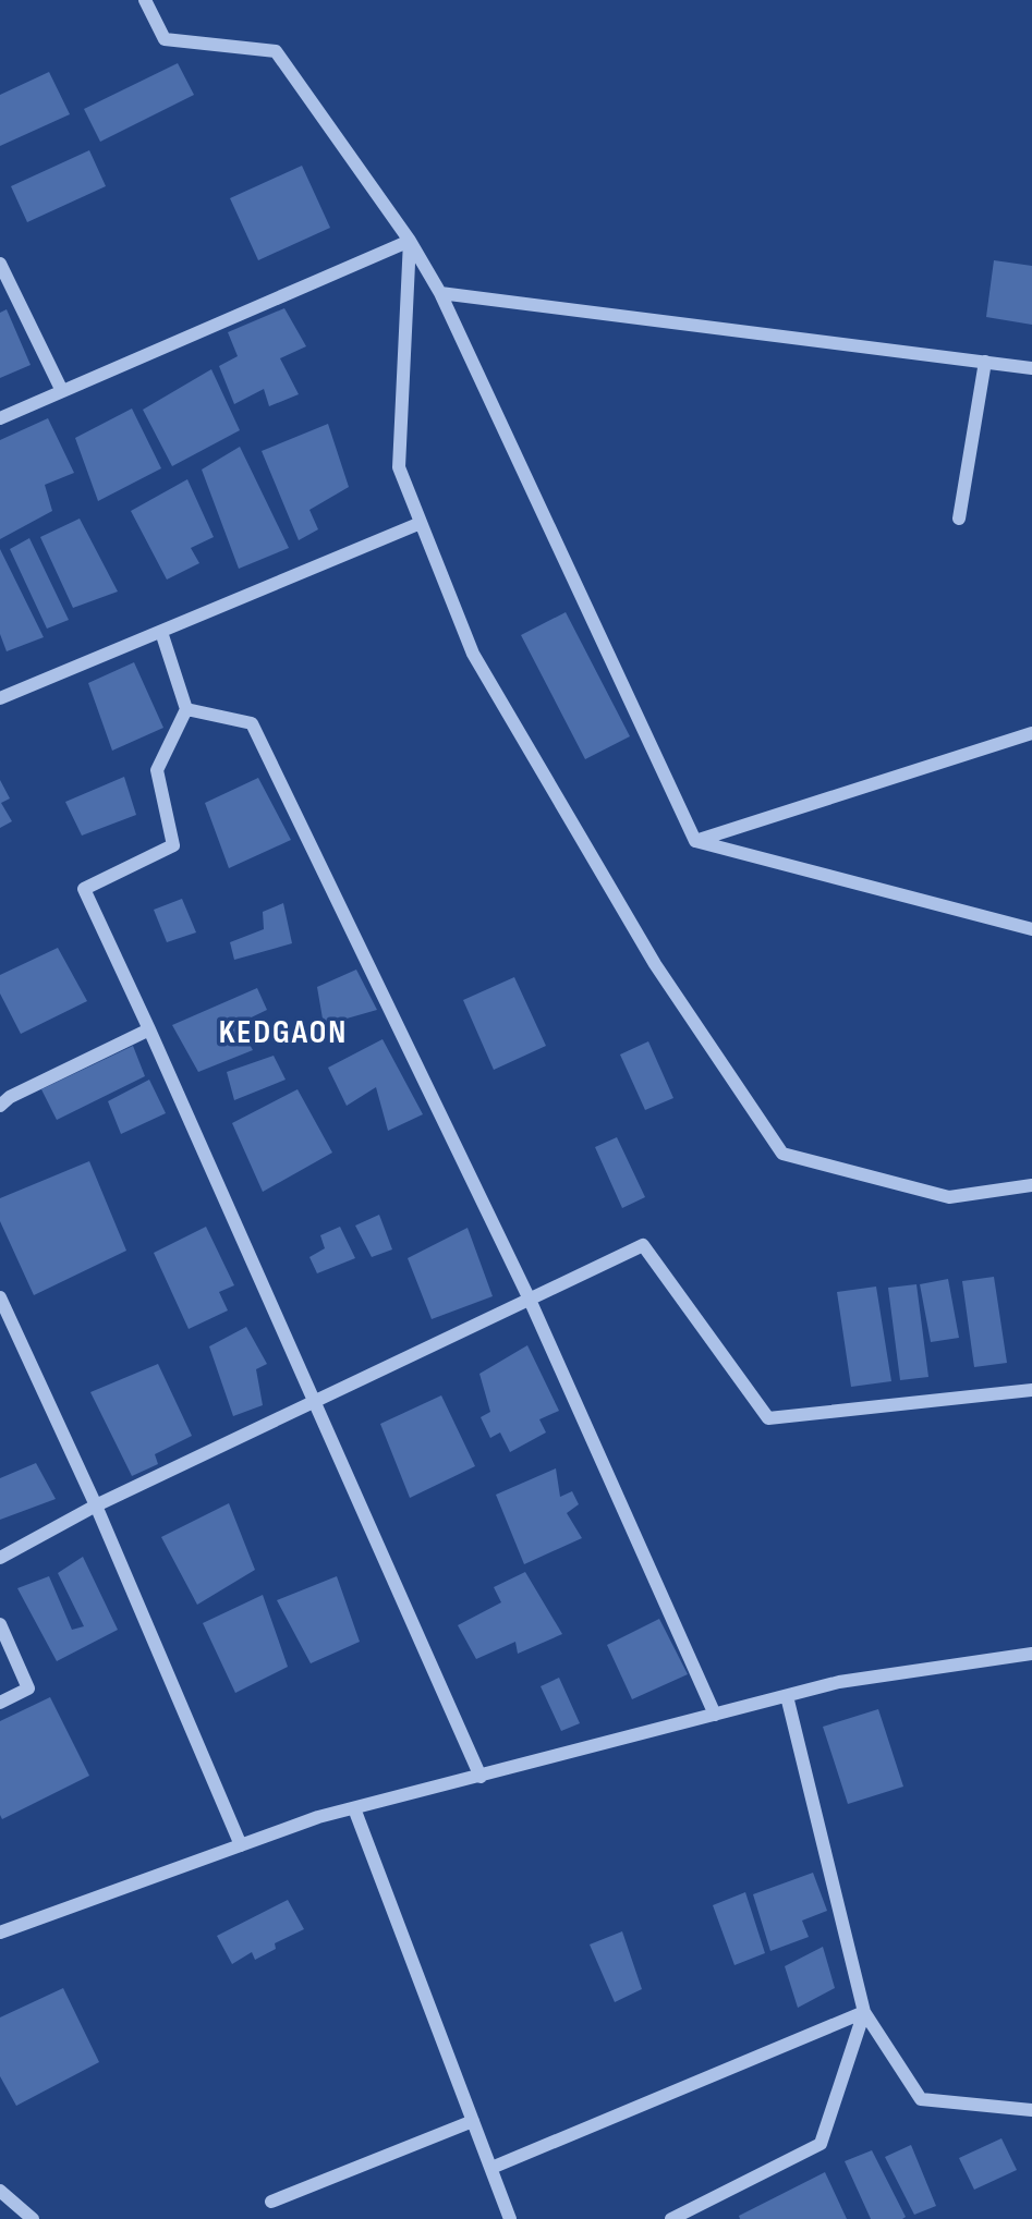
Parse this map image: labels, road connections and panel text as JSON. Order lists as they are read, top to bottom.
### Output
{
  "districts": ["KEDGAON"]
}
